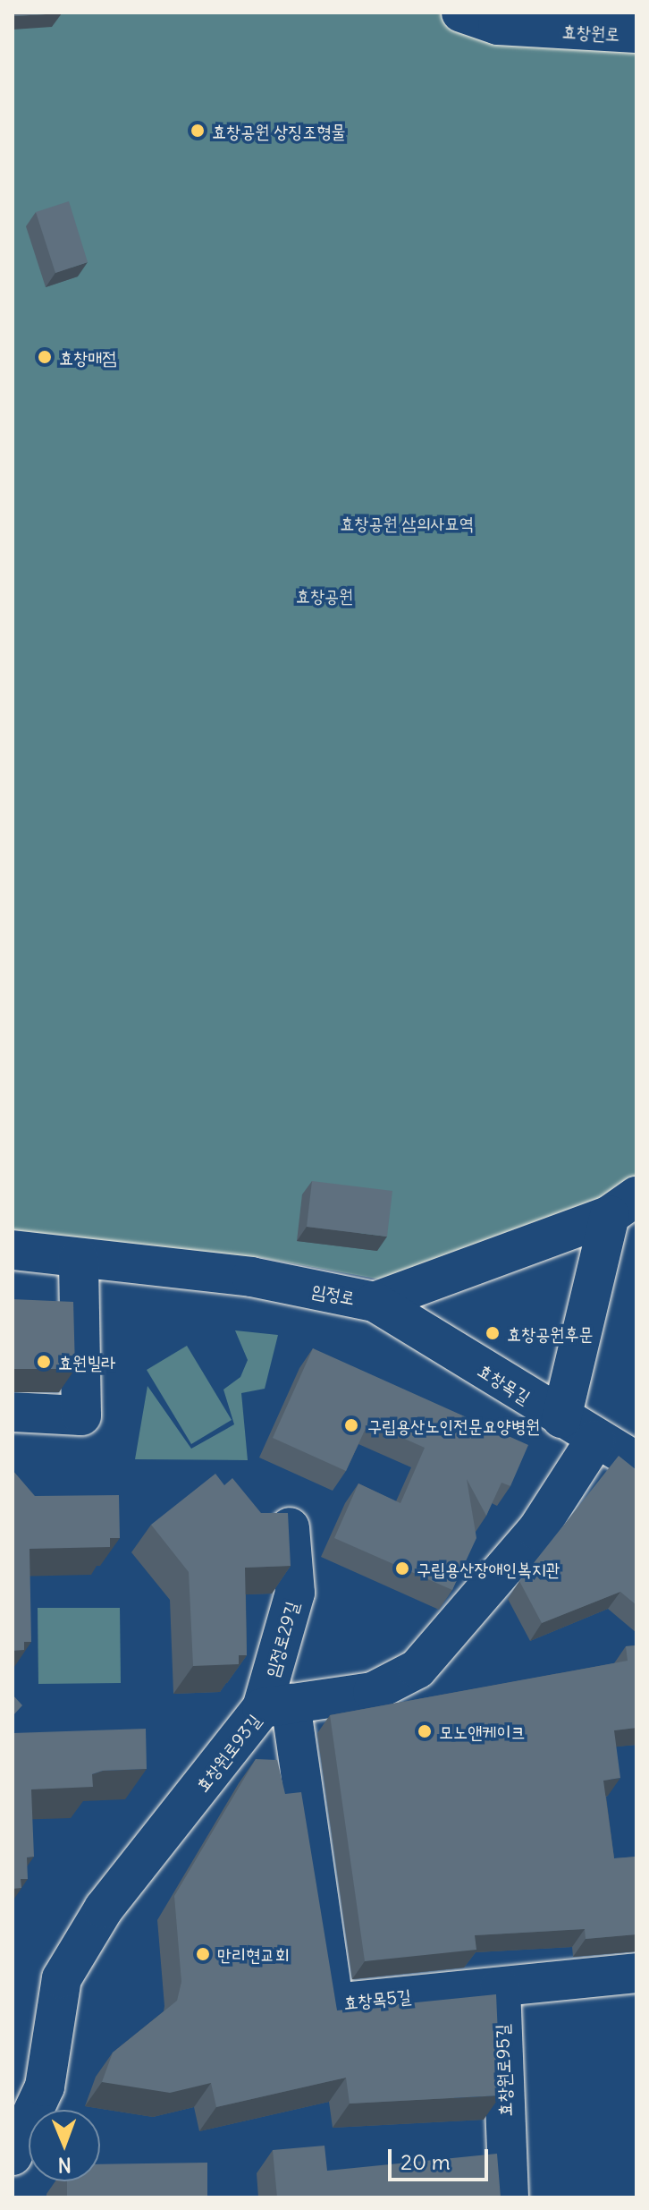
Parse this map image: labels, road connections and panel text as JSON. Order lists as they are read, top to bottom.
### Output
{
  "streets": {
    "street": [
      "효창원로",
      "임정로",
      "효창목길",
      "임정로29길",
      "효창원로93길",
      "효창목5길",
      "효창원로95길"
    ]
  },
  "crossings": [
    ["임정로", "효창목길"],
    ["임정로29길", "효창원로93길"],
    ["임정로29길", "효창목5길"],
    ["효창원로93길", "효창목5길"],
    ["효창목5길", "효창원로95길"]
  ],
  "parks": ["효창공원 삼의사묘역", "효창공원"],
  "places": [
    "효창공원 상징조형물",
    "효창매점",
    "효창공원후문",
    "효원빌라",
    "구립용산노인전문요양병원",
    "구립용산장애인복지관",
    "모노앤케이크",
    "만리현교회"
  ],
  "scale_bar": "20 m",
  "north": "bottom"
}
